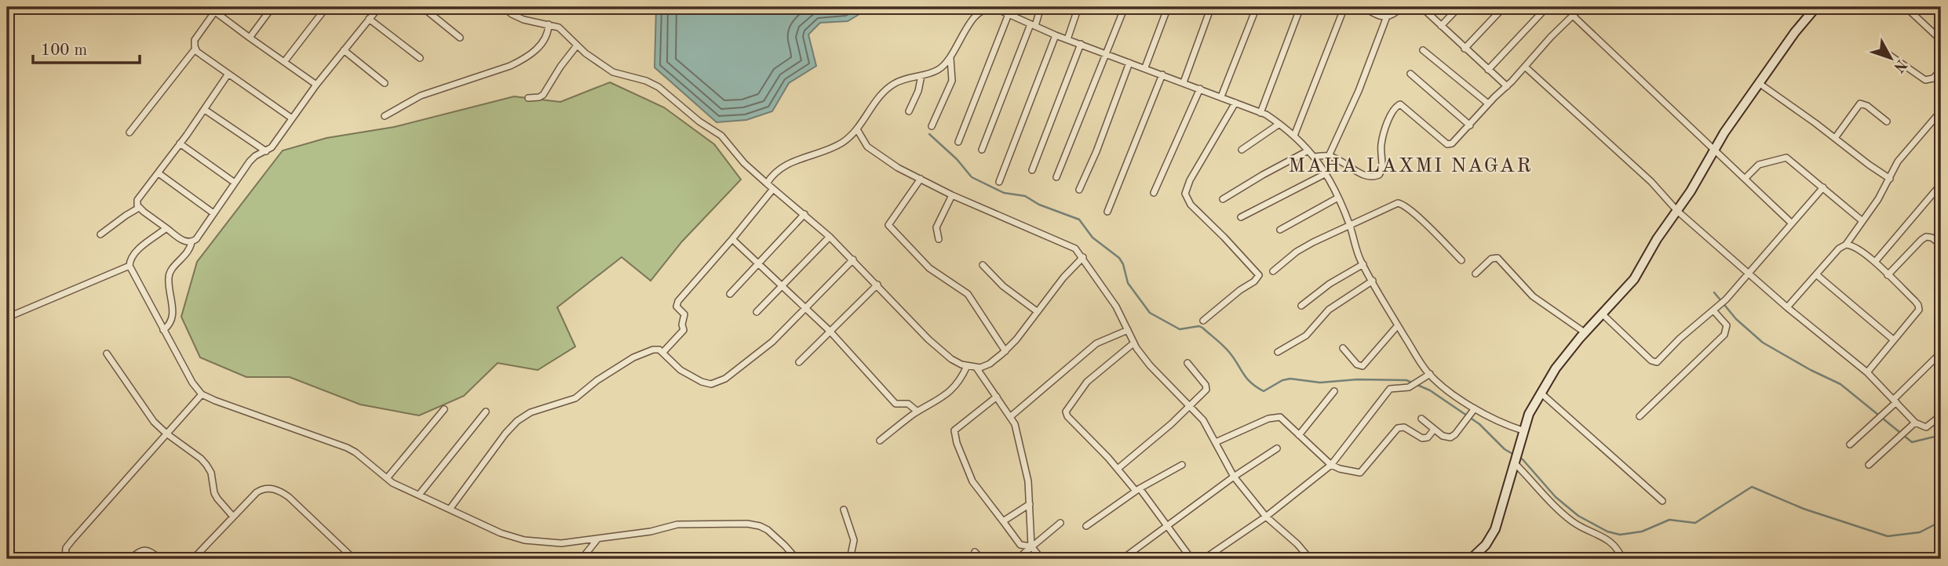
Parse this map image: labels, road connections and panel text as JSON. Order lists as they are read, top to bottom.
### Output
{
  "districts": ["MAHA LAXMI NAGAR"],
  "scale_bar": "100 m",
  "north": "bottom right"
}
